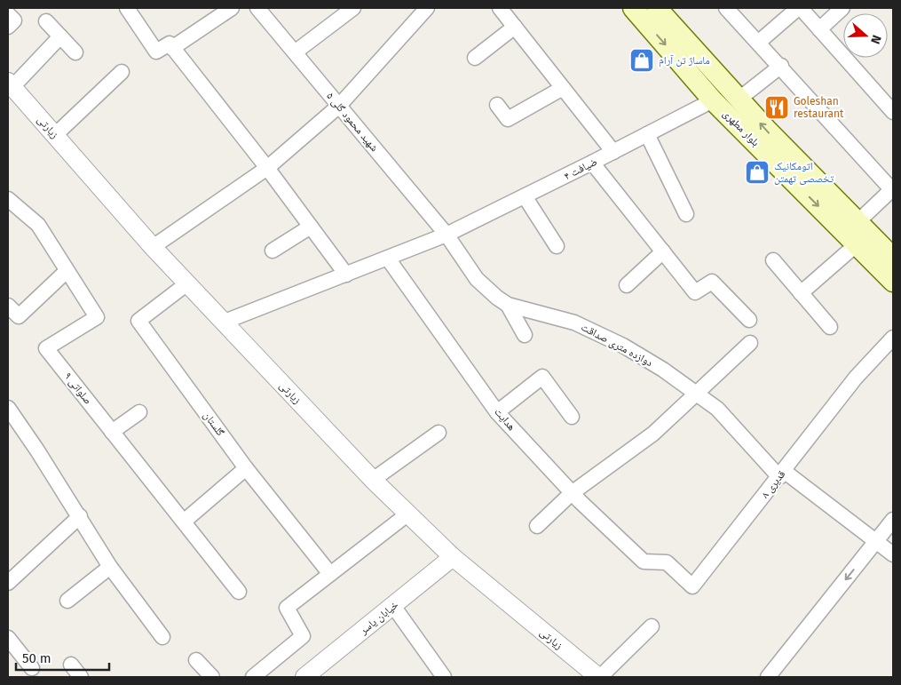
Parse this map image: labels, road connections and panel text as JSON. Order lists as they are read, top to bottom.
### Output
{
  "streets": {
    "main road": ["بلوار مطهری"],
    "street": [
      "شهید محمود گلی ۵",
      "زیارتی",
      "ضیافت ۴",
      "دوازده متری صداقت",
      "صلواتی ۹",
      "هدایت",
      "گلستان",
      "قدیری ۸",
      "خیابان یاسر"
    ]
  },
  "crossings": [
    ["شهید محمود گلی ۵", "ضیافت ۴"],
    ["شهید محمود گلی ۵", "دوازده متری صداقت"],
    ["زیارتی", "ضیافت ۴"],
    ["زیارتی", "گلستان"],
    ["زیارتی", "خیابان یاسر"],
    ["بلوار مطهری", "ضیافت ۴"],
    ["ضیافت ۴", "دوازده متری صداقت"],
    ["ضیافت ۴", "هدایت"],
    ["دوازده متری صداقت", "قدیری ۸"],
    ["هدایت", "قدیری ۸"]
  ],
  "places": {
    "shop": ["ماساژ تن آرام", "اتومکانیک تخصصی تهمتن"],
    "restaurant": ["Goleshan restaurant"]
  },
  "scale_bar": "50 m",
  "north": "right"
}
